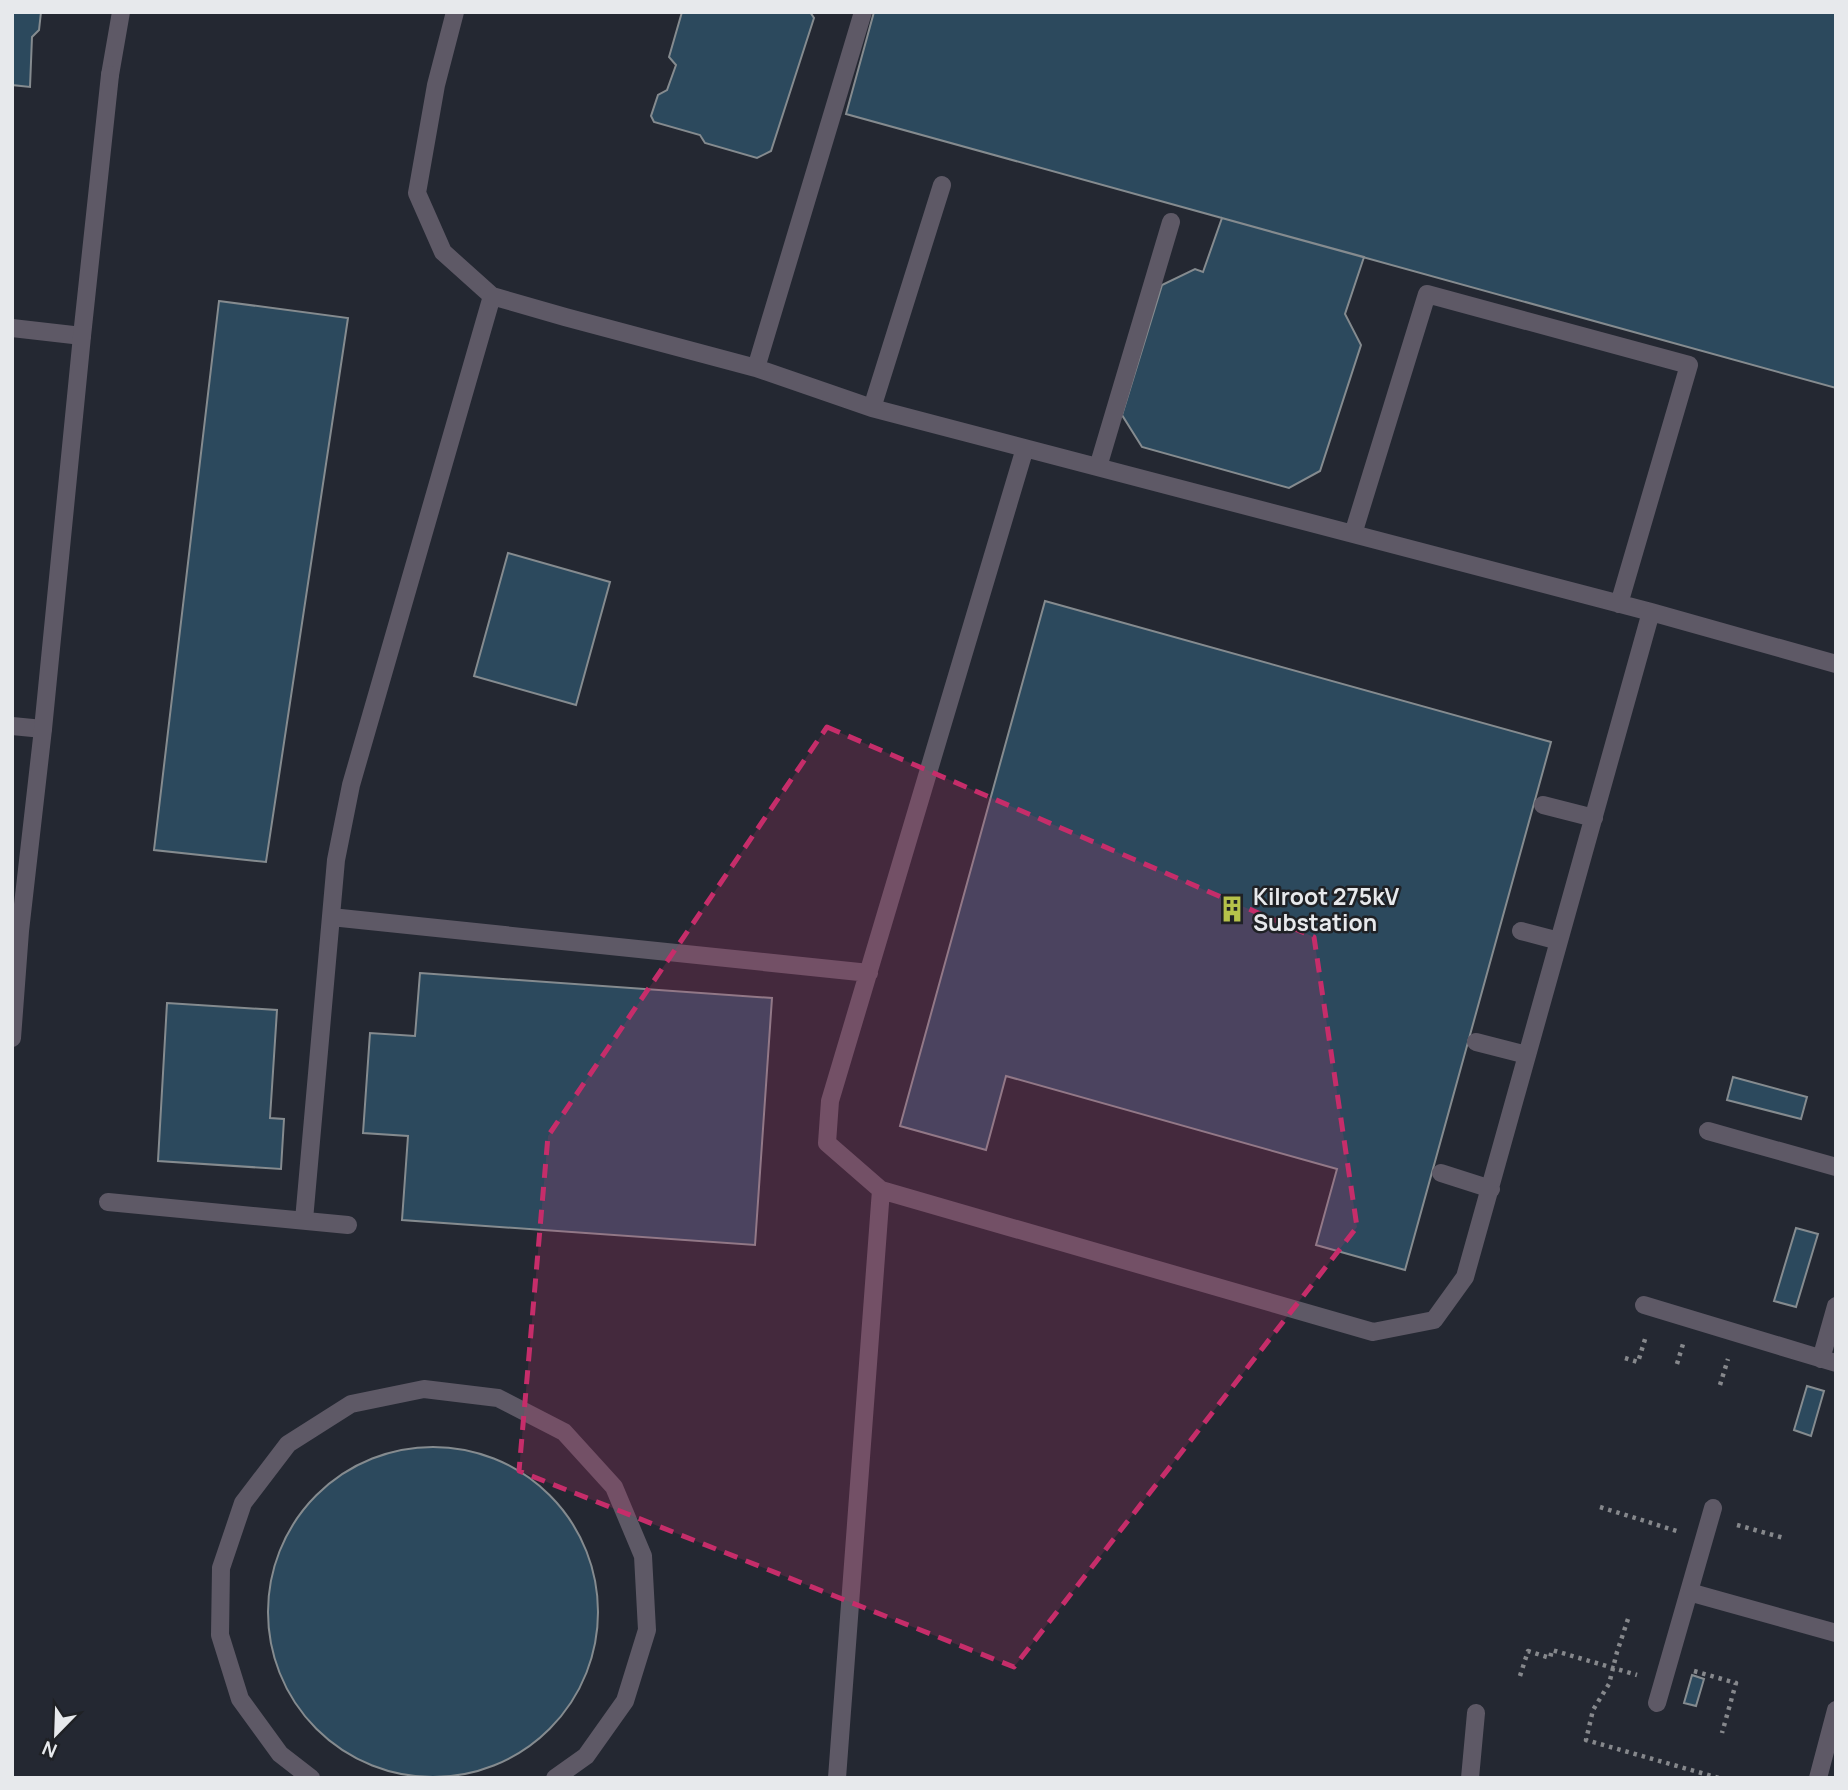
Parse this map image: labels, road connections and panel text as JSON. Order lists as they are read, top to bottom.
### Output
{
  "places": {
    "building": ["Kilroot 275kV Substation"]
  },
  "north": "bottom left"
}
